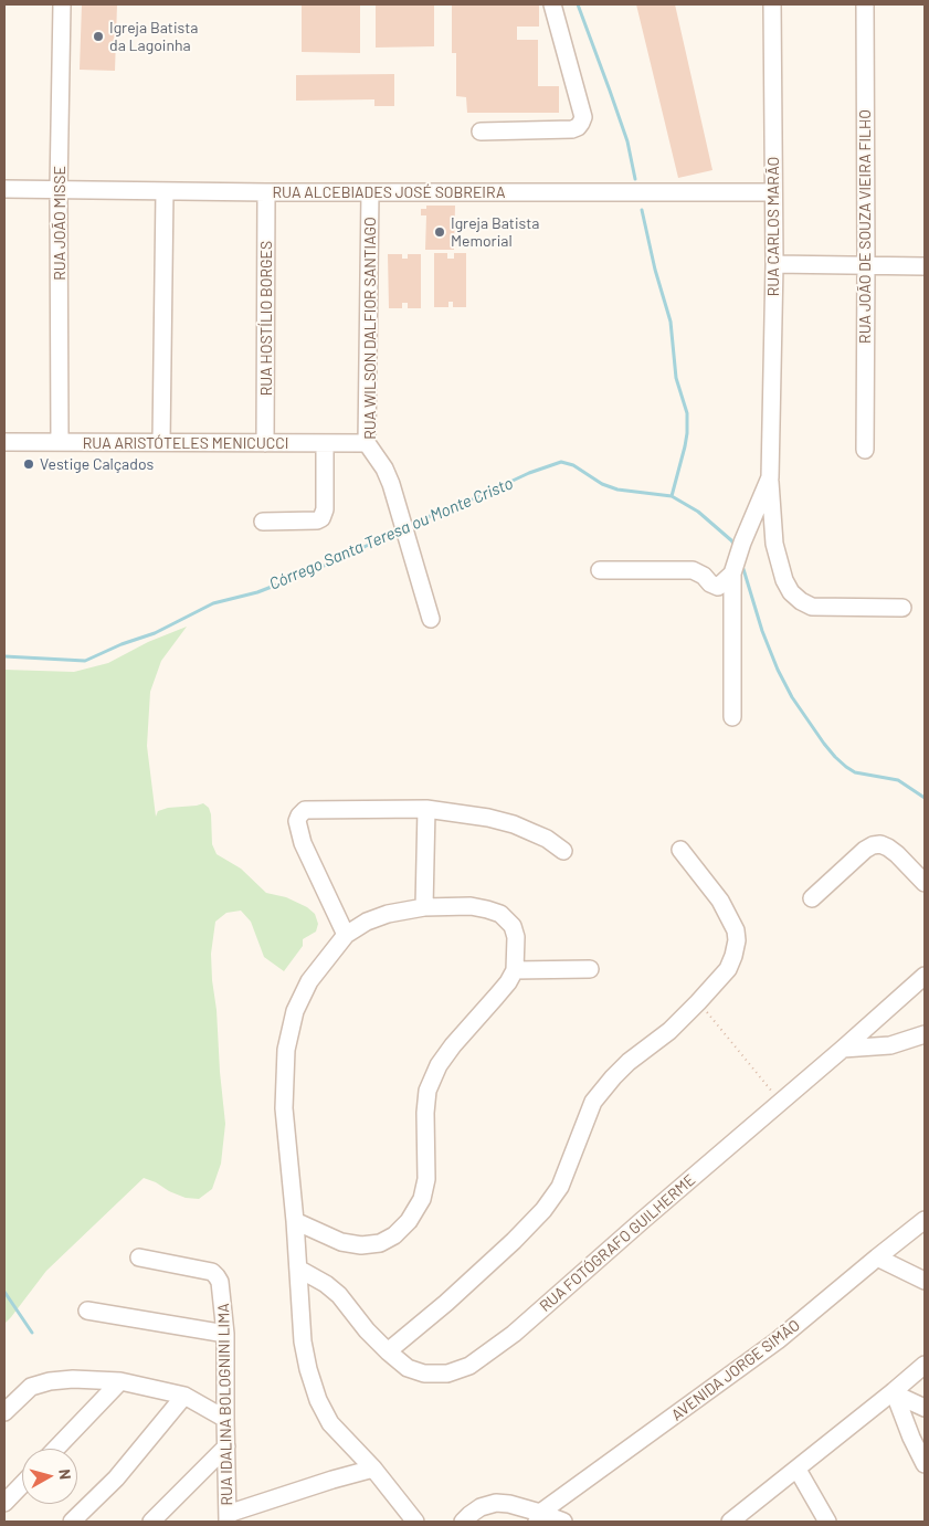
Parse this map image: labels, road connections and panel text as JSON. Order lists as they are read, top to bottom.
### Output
{
  "streets": {
    "street": [
      "RUA ALCEBIADES JOSÉ SOBREIRA",
      "RUA JOÃO MISSE",
      "RUA CARLOS MARÃO",
      "RUA JOÃO DE SOUZA VIEIRA FILHO",
      "RUA HOSTÍLIO BORGES",
      "RUA WILSON DALFIOR SANTIAGO",
      "RUA ARISTÓTELES MENICUCCI",
      "RUA FOTÓGRAFO GUILHERME",
      "AVENIDA JORGE SIMÃO",
      "RUA IDALINA BOLOGNINI LIMA"
    ]
  },
  "crossings": [
    ["RUA ALCEBIADES JOSÉ SOBREIRA", "RUA JOÃO MISSE"],
    ["RUA ALCEBIADES JOSÉ SOBREIRA", "RUA CARLOS MARÃO"],
    ["RUA ALCEBIADES JOSÉ SOBREIRA", "RUA HOSTÍLIO BORGES"],
    ["RUA ALCEBIADES JOSÉ SOBREIRA", "RUA WILSON DALFIOR SANTIAGO"],
    ["RUA JOÃO MISSE", "RUA ARISTÓTELES MENICUCCI"],
    ["RUA HOSTÍLIO BORGES", "RUA ARISTÓTELES MENICUCCI"],
    ["RUA WILSON DALFIOR SANTIAGO", "RUA ARISTÓTELES MENICUCCI"]
  ],
  "water": ["Córrego Santa Teresa ou Monte Cristo"],
  "places": ["Igreja Batista da Lagoinha", "Igreja Batista Memorial", "Vestige Calçados"],
  "north": "right"
}
